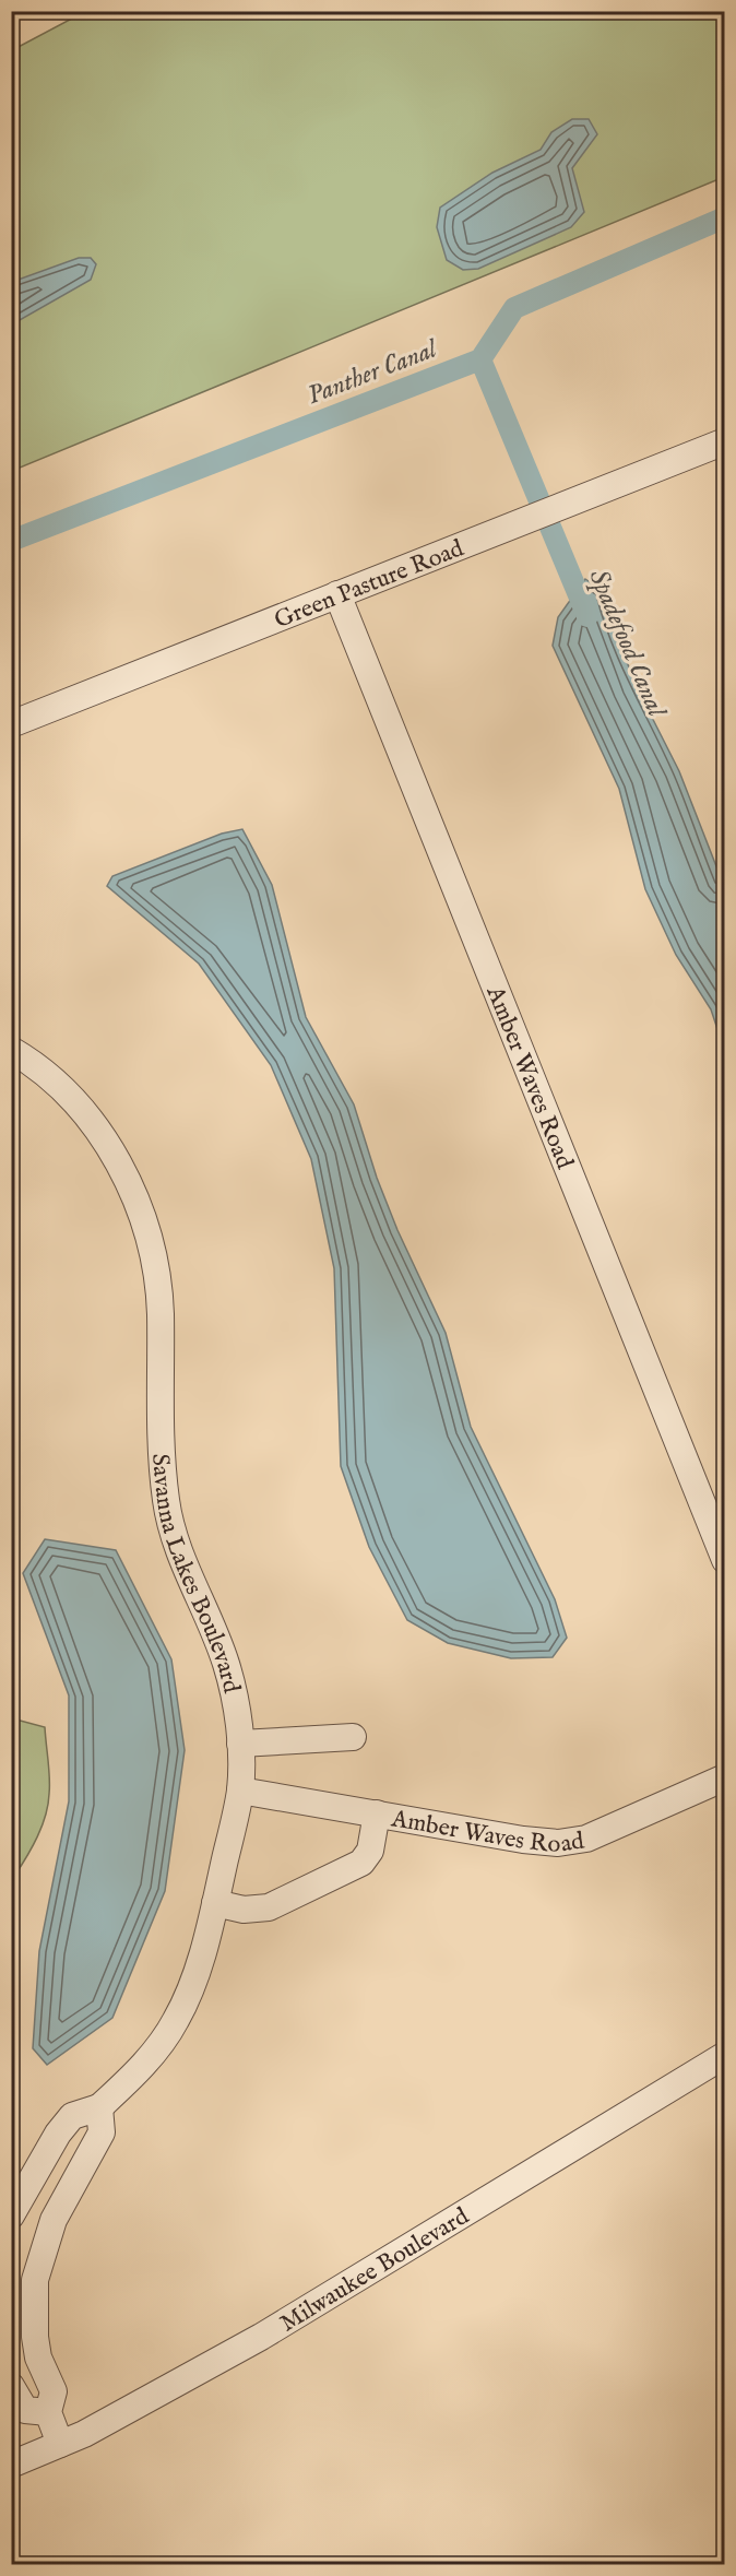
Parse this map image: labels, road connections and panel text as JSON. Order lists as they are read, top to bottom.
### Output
{
  "streets": {
    "street": [
      "Green Pasture Road",
      "Amber Waves Road",
      "Savanna Lakes Boulevard",
      "Milwaukee Boulevard"
    ]
  },
  "crossings": [
    ["Green Pasture Road", "Amber Waves Road"],
    ["Amber Waves Road", "Savanna Lakes Boulevard"]
  ],
  "water": ["Panther Canal", "Spadefood Canal"]
}
